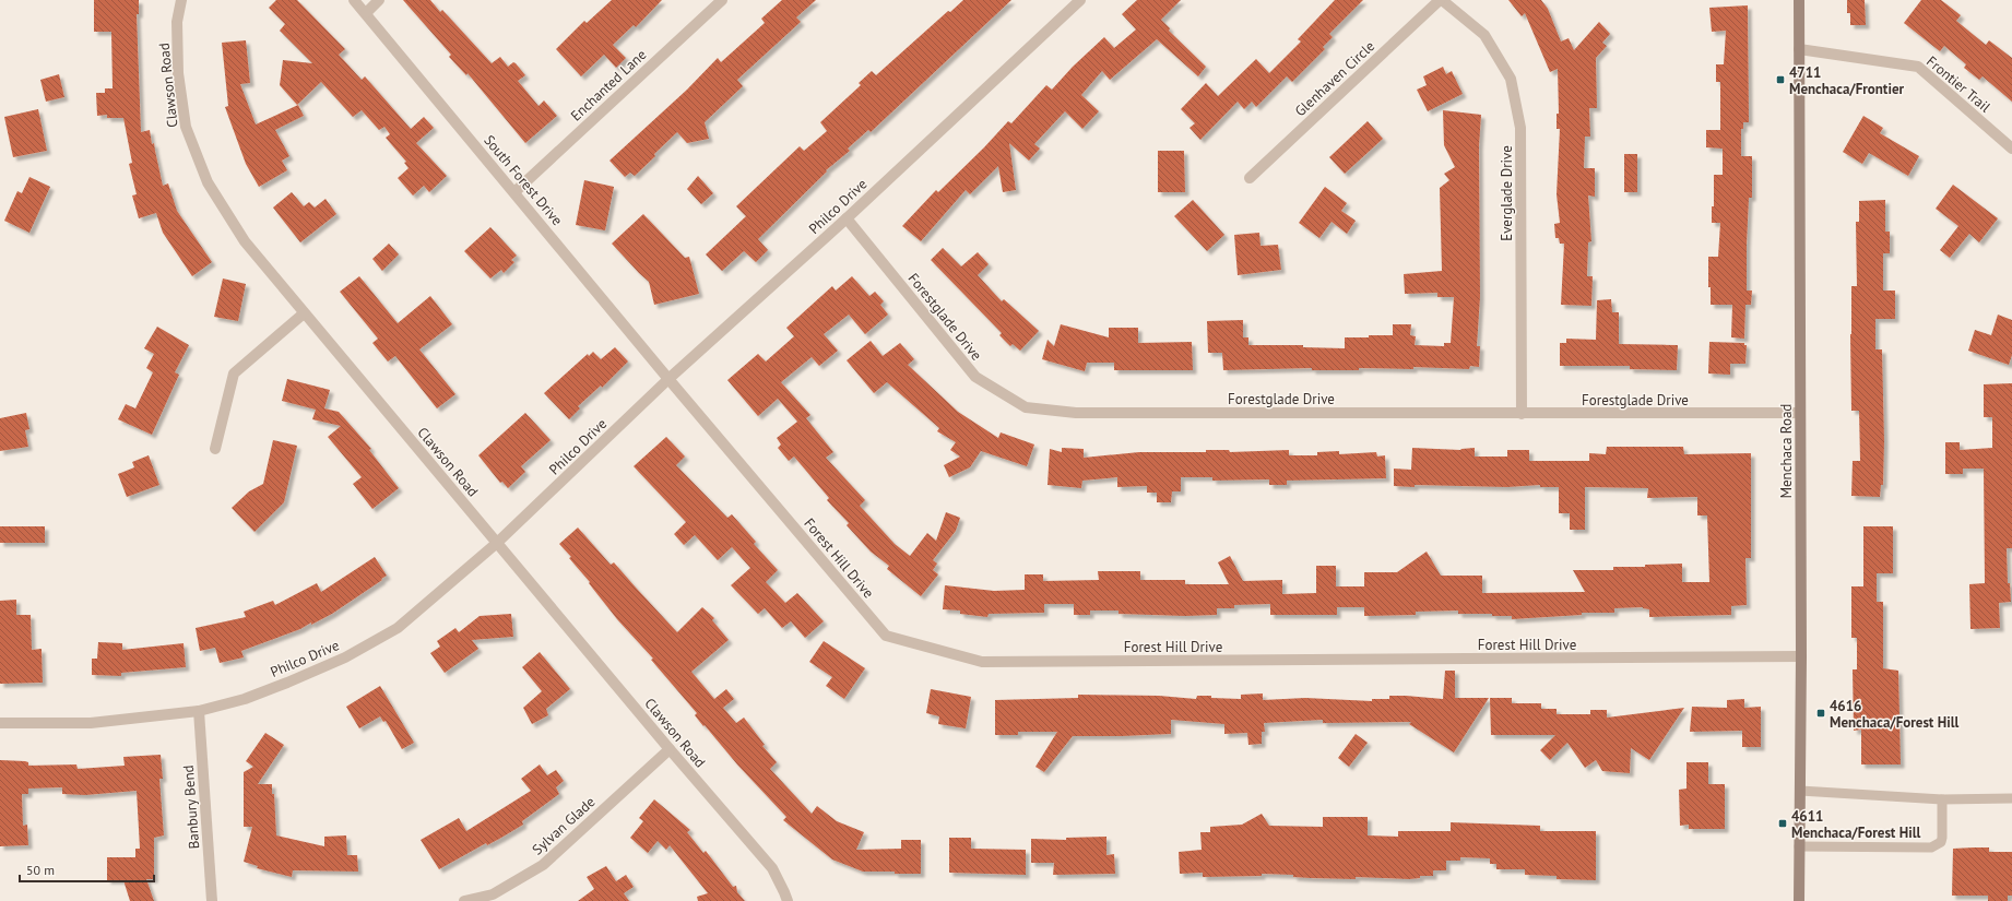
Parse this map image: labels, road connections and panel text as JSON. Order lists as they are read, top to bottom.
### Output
{
  "streets": {
    "main road": ["Menchaca Road"],
    "street": [
      "Glenhaven Circle",
      "Frontier Trail",
      "Clawson Road",
      "Enchanted Lane",
      "South Forest Drive",
      "Everglade Drive",
      "Philco Drive",
      "Forestglade Drive",
      "Forest Hill Drive",
      "Banbury Bend",
      "Sylvan Glade"
    ]
  },
  "crossings": [
    ["Glenhaven Circle", "Everglade Drive"],
    ["Frontier Trail", "Menchaca Road"],
    ["Clawson Road", "Philco Drive"],
    ["Clawson Road", "Sylvan Glade"],
    ["Enchanted Lane", "South Forest Drive"],
    ["South Forest Drive", "Philco Drive"],
    ["South Forest Drive", "Forest Hill Drive"],
    ["Everglade Drive", "Forestglade Drive"],
    ["Philco Drive", "Forestglade Drive"],
    ["Philco Drive", "Forest Hill Drive"],
    ["Philco Drive", "Banbury Bend"],
    ["Forestglade Drive", "Menchaca Road"],
    ["Menchaca Road", "Forest Hill Drive"]
  ],
  "places": {
    "transit": ["4711 Menchaca/Frontier", "4616 Menchaca/Forest Hill", "4611 Menchaca/Forest Hill"]
  },
  "scale_bar": "50 m"
}
